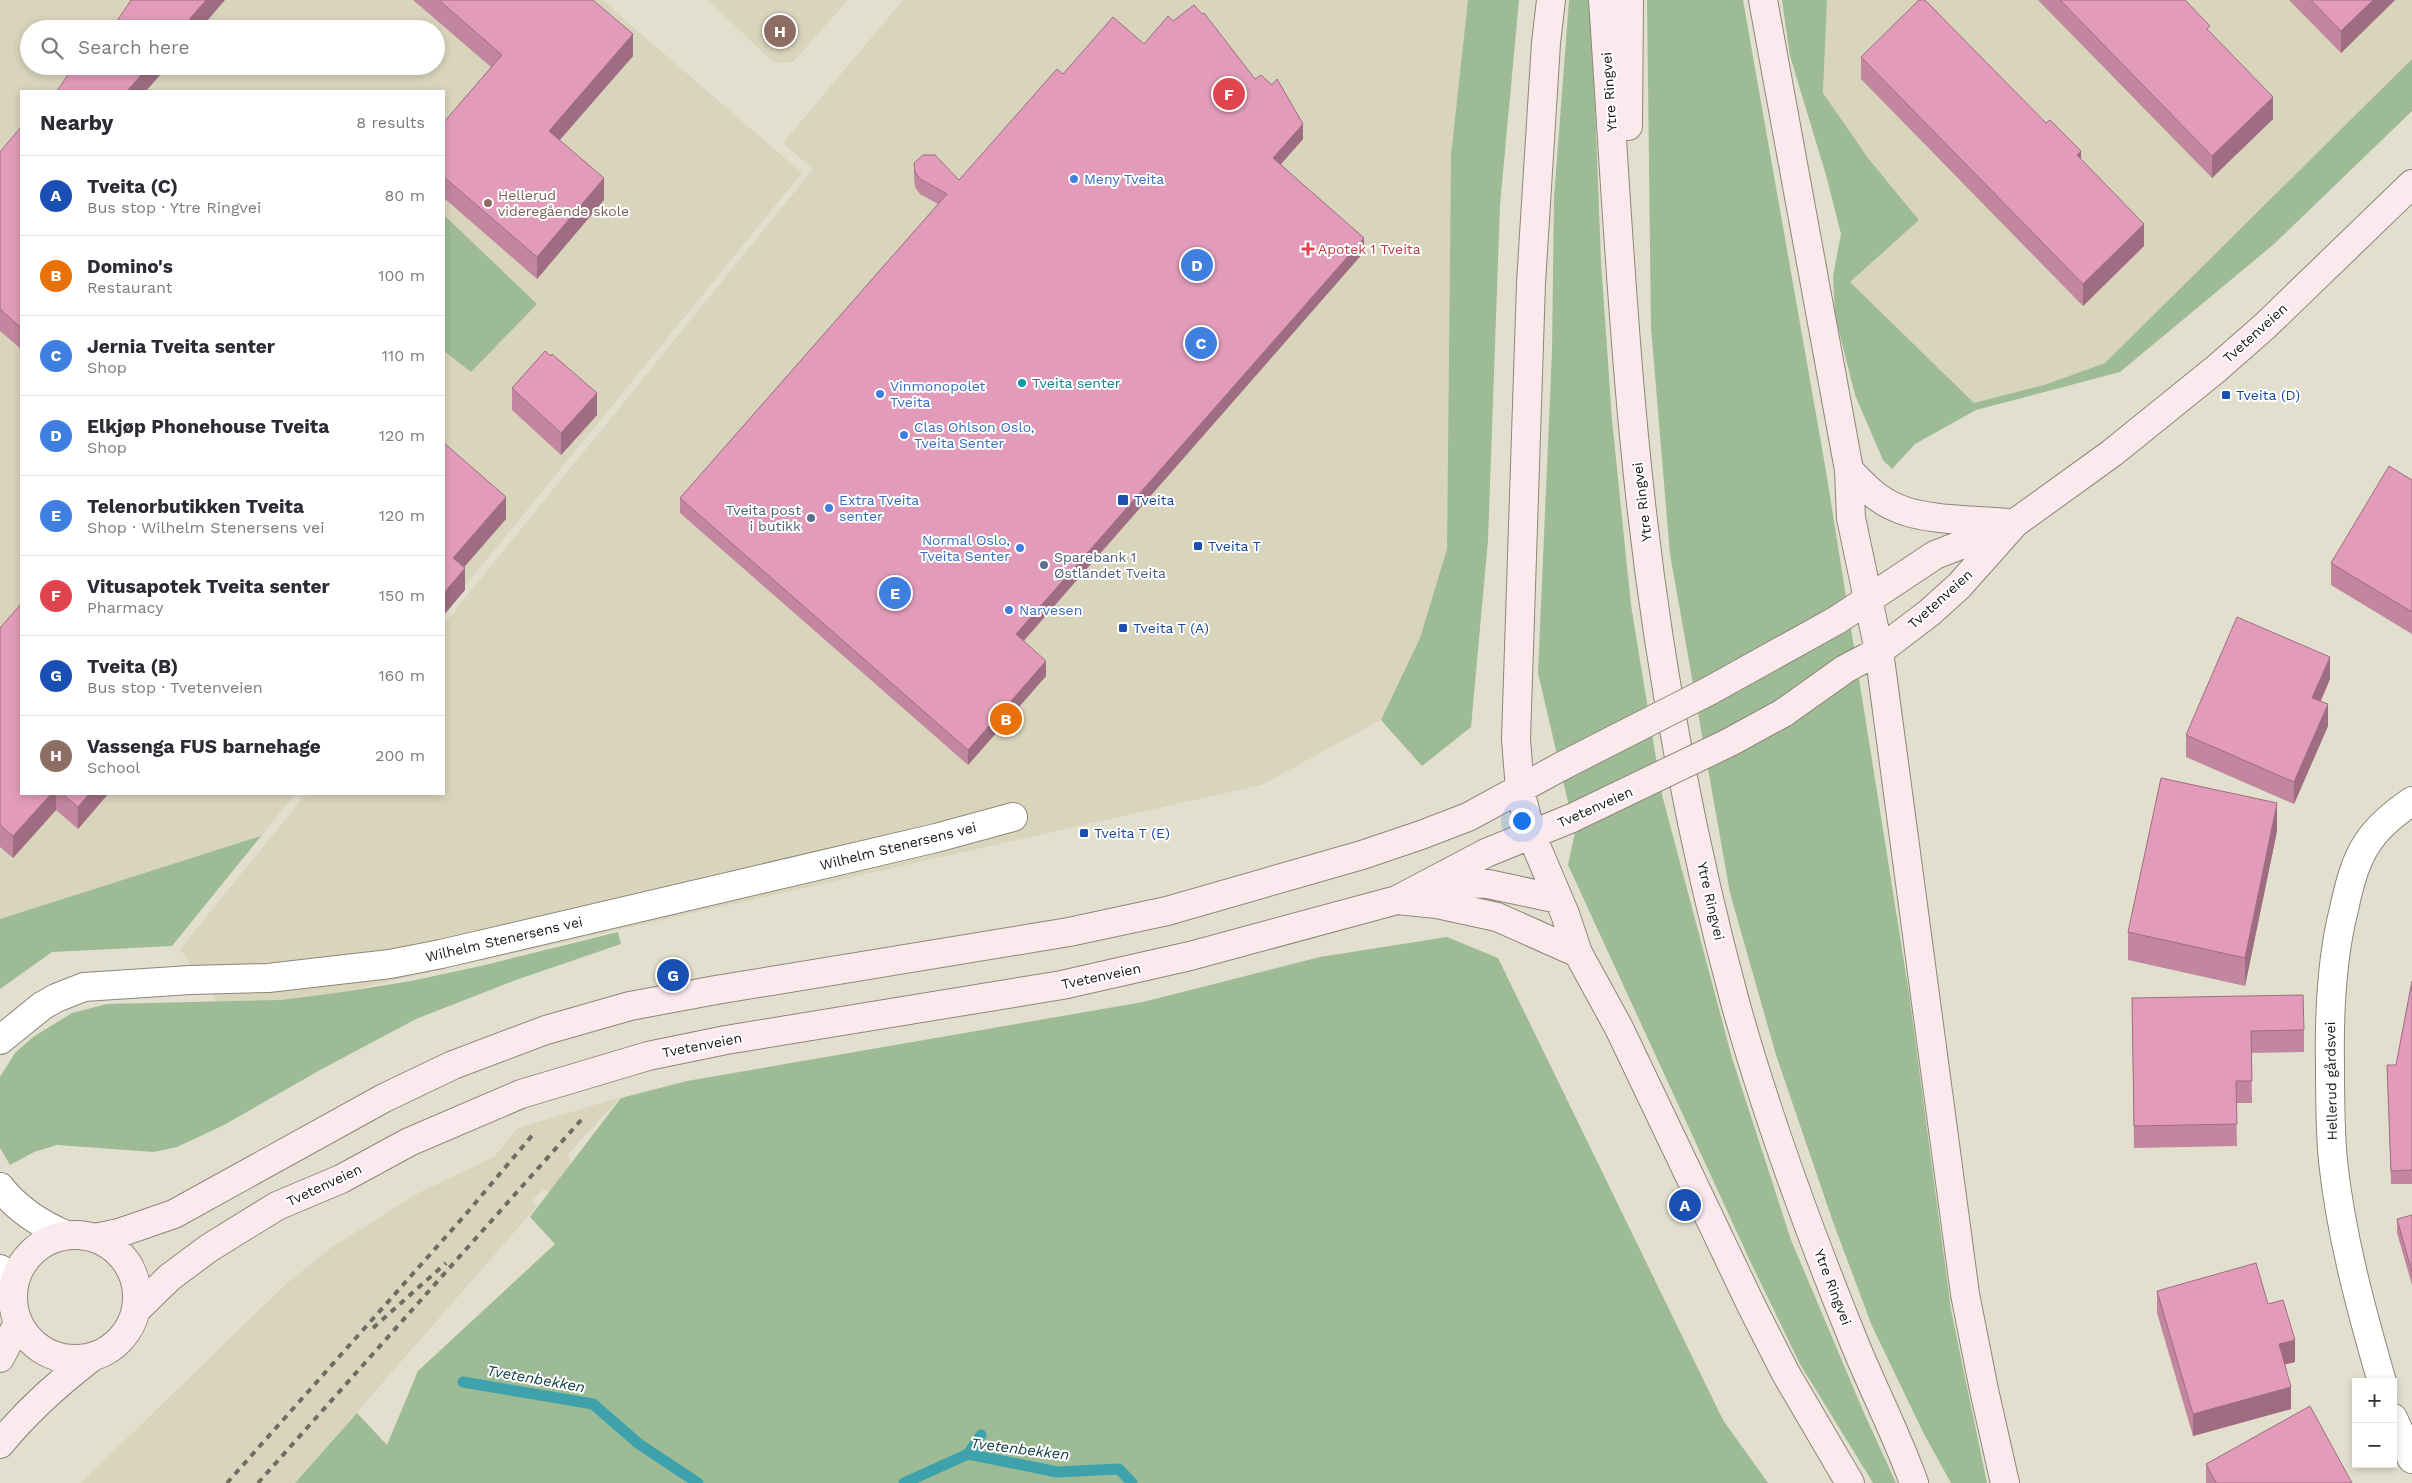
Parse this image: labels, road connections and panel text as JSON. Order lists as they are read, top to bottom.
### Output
{
  "streets": {
    "main road": ["Ytre Ringvei", "Tvetenveien"],
    "street": ["Wilhelm Stenersens vei", "Hellerud gårdsvei"]
  },
  "water": ["Tvetenbekken"],
  "places": {
    "other": [
      "Meny Tveita",
      "Hellerud videregående skole",
      "Tveita senter",
      "Vinmonopolet Tveita",
      "Clas Ohlson Oslo, Tveita Senter",
      "Extra Tveita senter",
      "Tveita post i butikk",
      "Normal Oslo, Tveita Senter",
      "Sparebank 1 Østlandet Tveita",
      "Narvesen"
    ],
    "health": ["Apotek 1 Tveita"],
    "transit": [
      "Tveita (D)",
      "Tveita",
      "Tveita T",
      "Tveita T (A)",
      "Tveita T (E)"
    ]
  },
  "page": {
    "pins": [
      "H",
      "F",
      "D",
      "C",
      "E",
      "B",
      "G",
      "A"
    ],
    "search": "Search here",
    "heading": ["Nearby", "8 results"],
    "list": [
      {
        "mark": "A",
        "name": "Tveita (C)",
        "note": "Bus stop · Ytre Ringvei",
        "value": "80 m"
      },
      {
        "mark": "B",
        "name": "Domino's",
        "note": "Restaurant",
        "value": "100 m"
      },
      {
        "mark": "C",
        "name": "Jernia Tveita senter",
        "note": "Shop",
        "value": "110 m"
      },
      {
        "mark": "D",
        "name": "Elkjøp Phonehouse Tveita",
        "note": "Shop",
        "value": "120 m"
      },
      {
        "mark": "E",
        "name": "Telenorbutikken Tveita",
        "note": "Shop · Wilhelm Stenersens vei",
        "value": "120 m"
      },
      {
        "mark": "F",
        "name": "Vitusapotek Tveita senter",
        "note": "Pharmacy",
        "value": "150 m"
      },
      {
        "mark": "G",
        "name": "Tveita (B)",
        "note": "Bus stop · Tvetenveien",
        "value": "160 m"
      },
      {
        "mark": "H",
        "name": "Vassenga FUS barnehage",
        "note": "School",
        "value": "200 m"
      }
    ],
    "map_buttons": ["+", "−"]
  }
}
